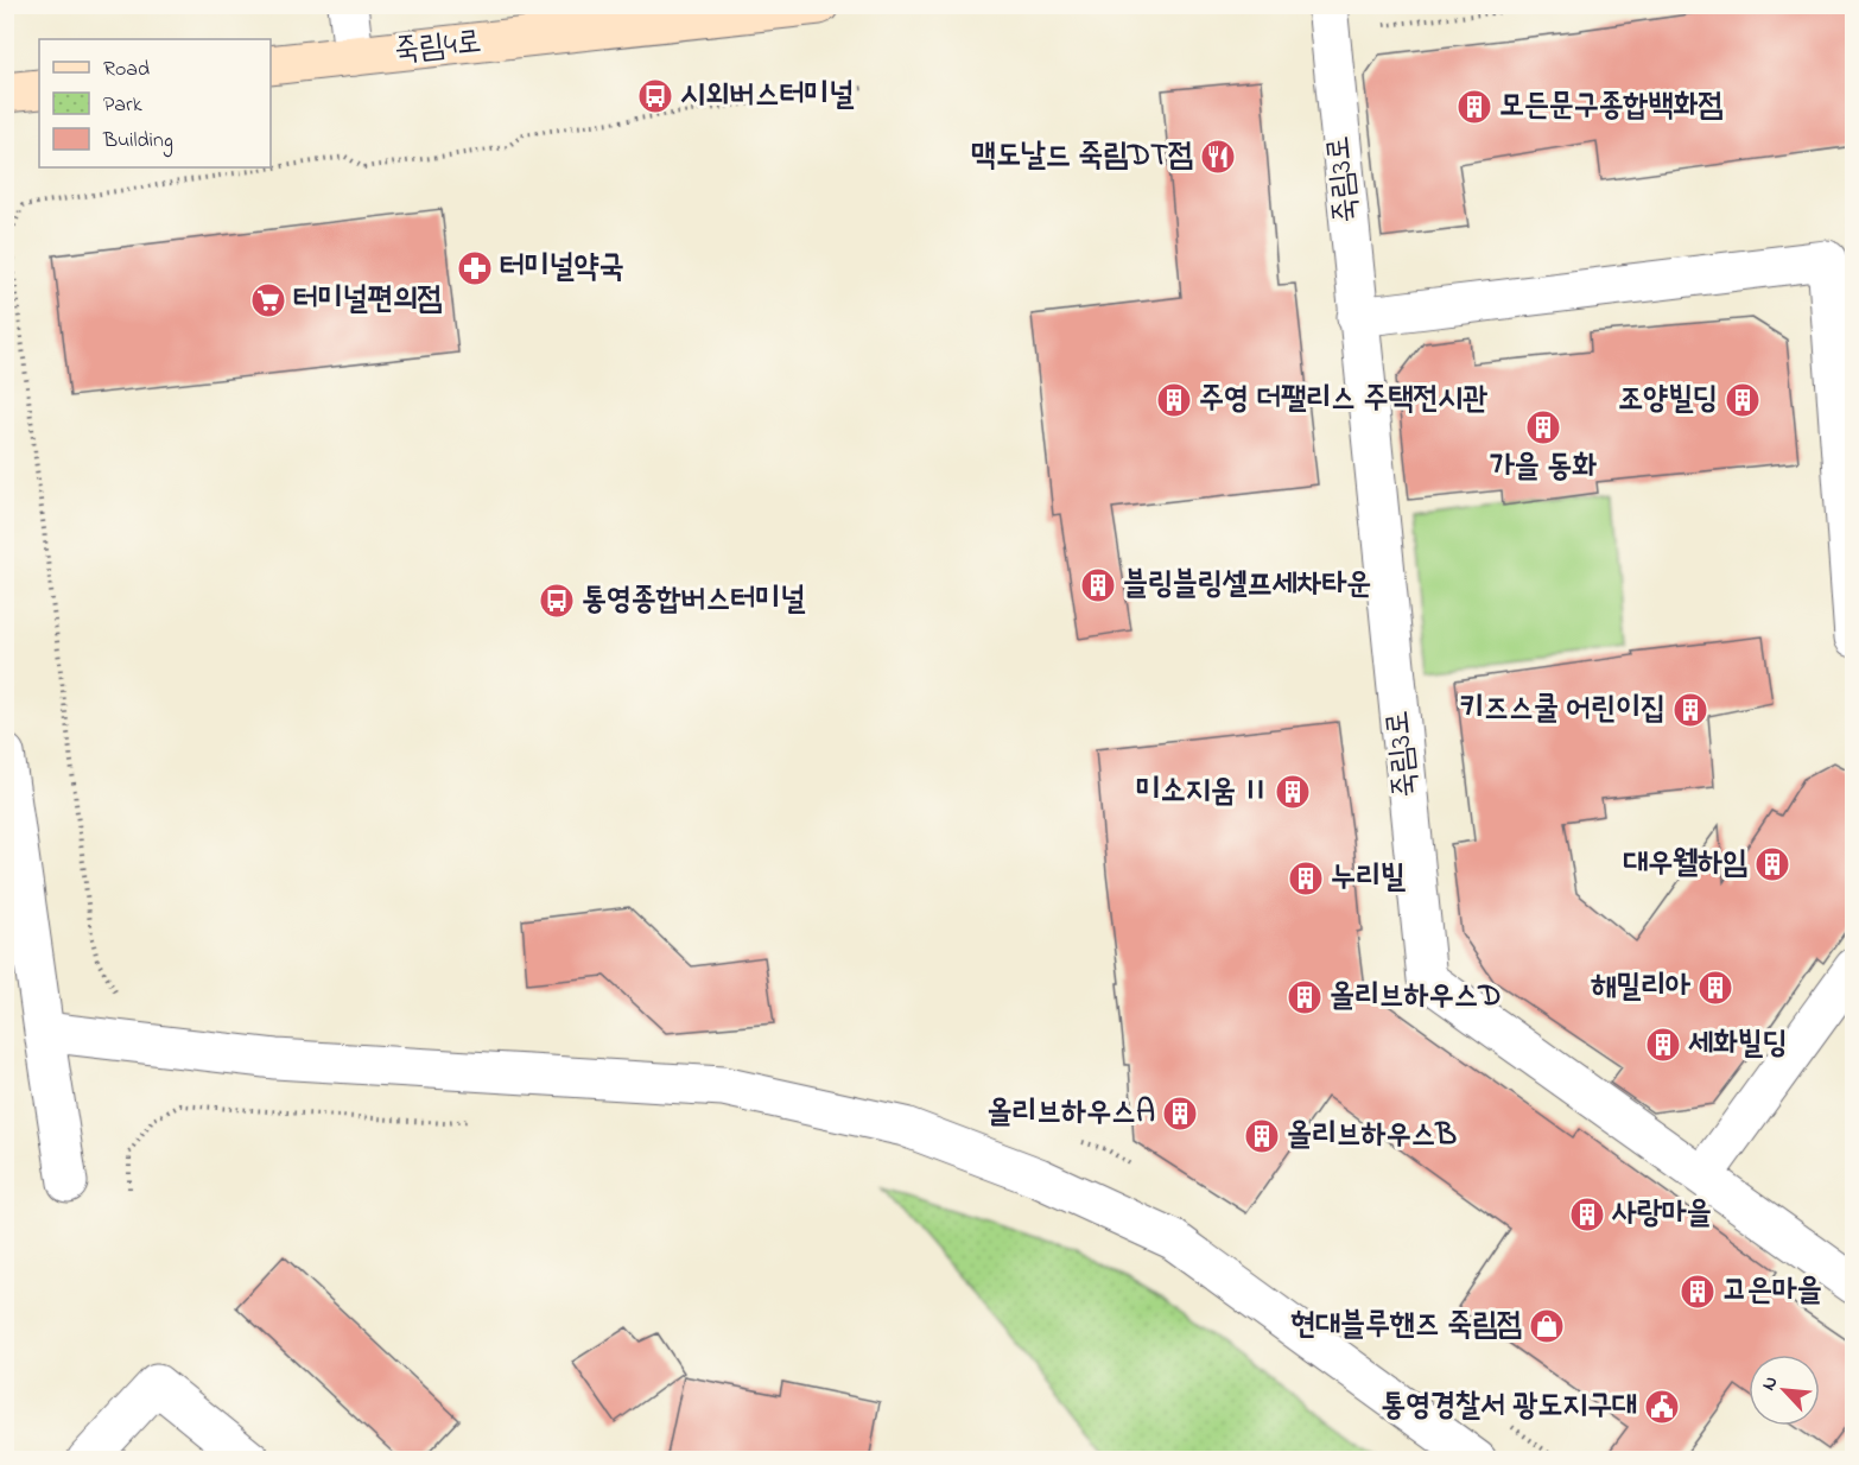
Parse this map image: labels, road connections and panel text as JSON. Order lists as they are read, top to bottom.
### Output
{
  "streets": {
    "street": ["죽림4로", "죽림3로"]
  },
  "places": {
    "bus stop": ["시외버스터미널", "통영종합버스터미널"],
    "building": [
      "모든문구종합백화점",
      "주영 더팰리스 주택전시관",
      "조양빌딩",
      "가을 동화",
      "블링블링셀프세차타운",
      "키즈스쿨 어린이집",
      "미소지움 Ⅱ",
      "대우웰하임",
      "누리빌",
      "해밀리아",
      "올리브하우스D",
      "세화빌딩",
      "올리브하우스A",
      "올리브하우스B",
      "사랑마을",
      "고은마을"
    ],
    "restaurant": ["맥도날드 죽림DT점"],
    "pharmacy": ["터미널약국"],
    "supermarket": ["터미널편의점"],
    "shop": ["현대블루핸즈 죽림점"],
    "public building": ["통영경찰서 광도지구대"]
  },
  "legend": ["Road", "Park", "Building"],
  "north": "top left"
}
